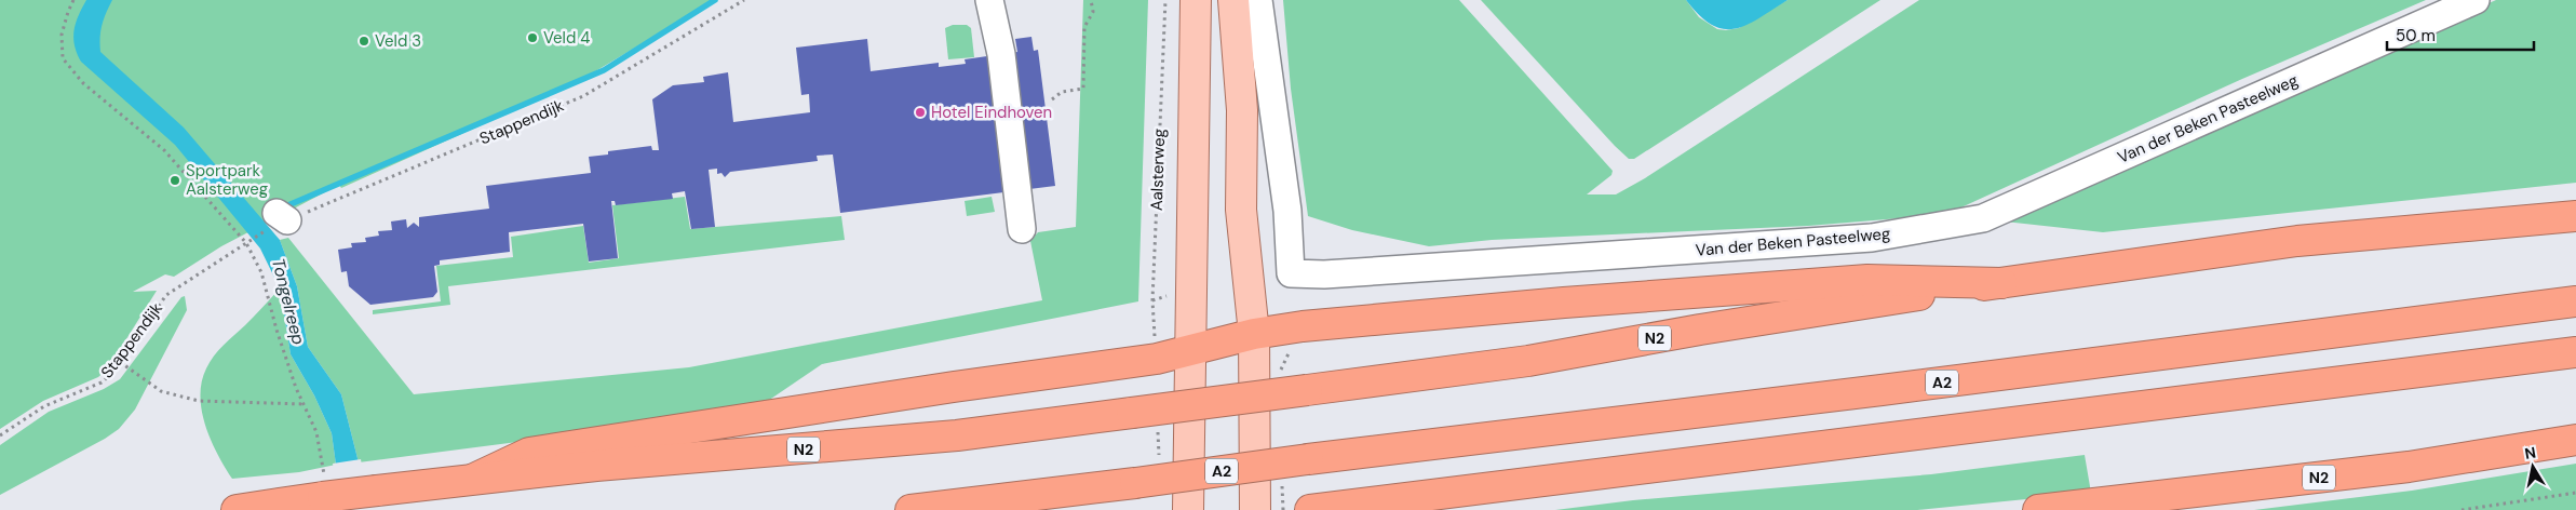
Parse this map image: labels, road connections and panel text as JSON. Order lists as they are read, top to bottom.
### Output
{
  "streets": {
    "highway": ["N2", "A2"],
    "street": ["Van der Beken Pasteelweg"],
    "path": ["Stappendijk", "Aalsterweg"]
  },
  "water": ["Tongelreep"],
  "places": [
    "Veld 4",
    "Veld 3",
    "Hotel Eindhoven",
    "Sportpark Aalsterweg"
  ],
  "scale_bar": "50 m",
  "north": "top"
}
